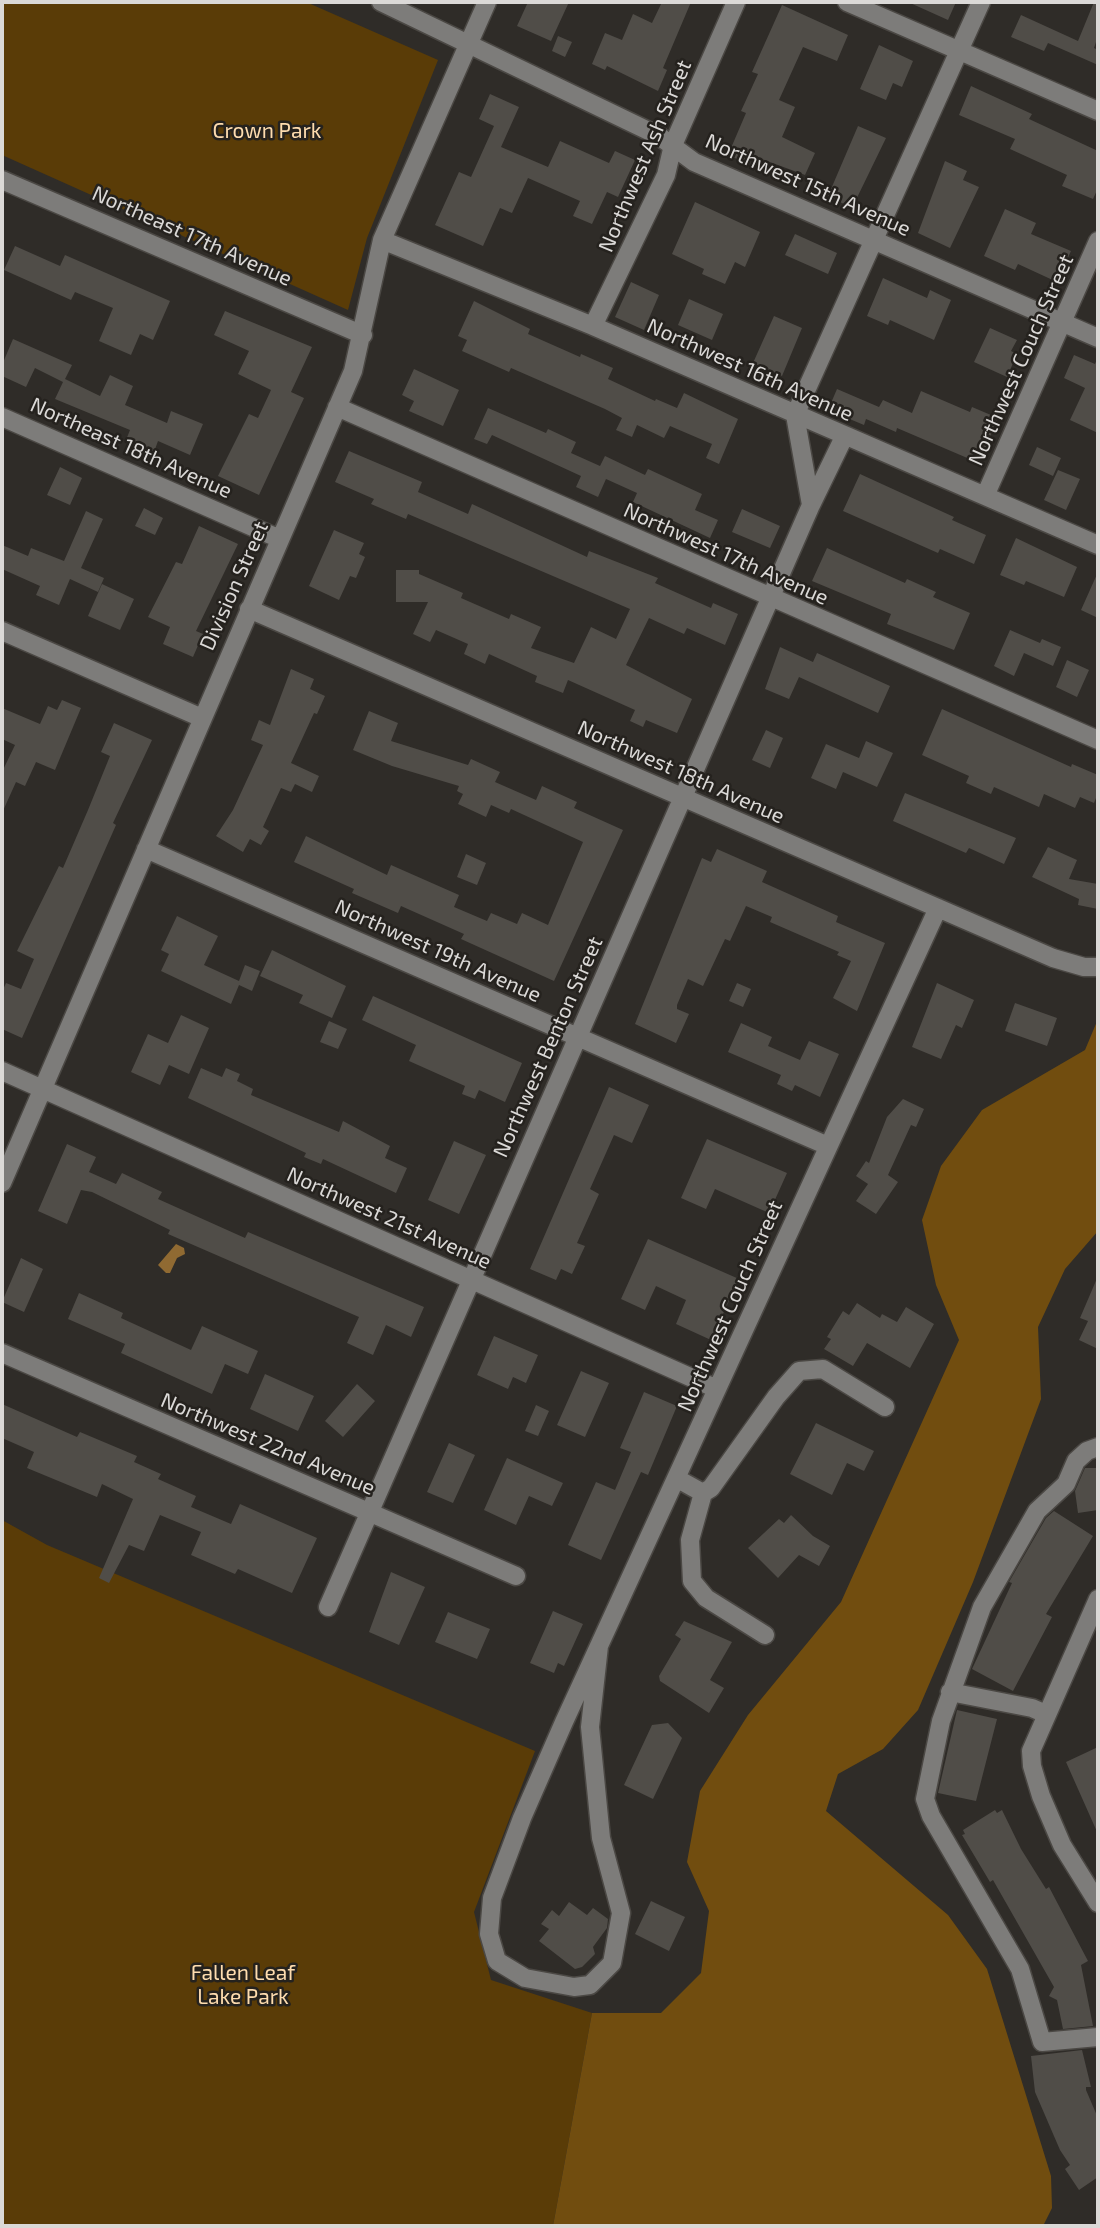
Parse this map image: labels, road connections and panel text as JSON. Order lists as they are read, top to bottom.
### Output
{
  "streets": {
    "street": [
      "Northwest Ash Street",
      "Northwest 15th Avenue",
      "Northeast 17th Avenue",
      "Northwest Couch Street",
      "Northwest 16th Avenue",
      "Northeast 18th Avenue",
      "Northwest 17th Avenue",
      "Division Street",
      "Northwest 18th Avenue",
      "Northwest 19th Avenue",
      "Northwest Benton Street",
      "Northwest 21st Avenue",
      "Northwest 22nd Avenue"
    ]
  },
  "crossings": [
    ["Northwest Ash Street", "Northwest 15th Avenue"],
    ["Northwest Ash Street", "Northwest 16th Avenue"],
    ["Northwest 15th Avenue", "Northwest Couch Street"],
    ["Northwest 15th Avenue", "Division Street"],
    ["Northeast 17th Avenue", "Division Street"],
    ["Northwest Couch Street", "Northwest 16th Avenue"],
    ["Northwest Couch Street", "Northwest 18th Avenue"],
    ["Northwest Couch Street", "Northwest 19th Avenue"],
    ["Northwest Couch Street", "Northwest 21st Avenue"],
    ["Northwest 16th Avenue", "Division Street"],
    ["Northwest 16th Avenue", "Northwest Benton Street"],
    ["Northeast 18th Avenue", "Division Street"],
    ["Northwest 17th Avenue", "Division Street"],
    ["Northwest 17th Avenue", "Northwest Benton Street"],
    ["Division Street", "Northwest 18th Avenue"],
    ["Division Street", "Northwest 19th Avenue"],
    ["Division Street", "Northwest 21st Avenue"],
    ["Northwest 18th Avenue", "Northwest Benton Street"],
    ["Northwest 19th Avenue", "Northwest Benton Street"],
    ["Northwest Benton Street", "Northwest 21st Avenue"],
    ["Northwest Benton Street", "Northwest 22nd Avenue"]
  ],
  "parks": ["Crown Park", "Fallen Leaf Lake Park"]
}
